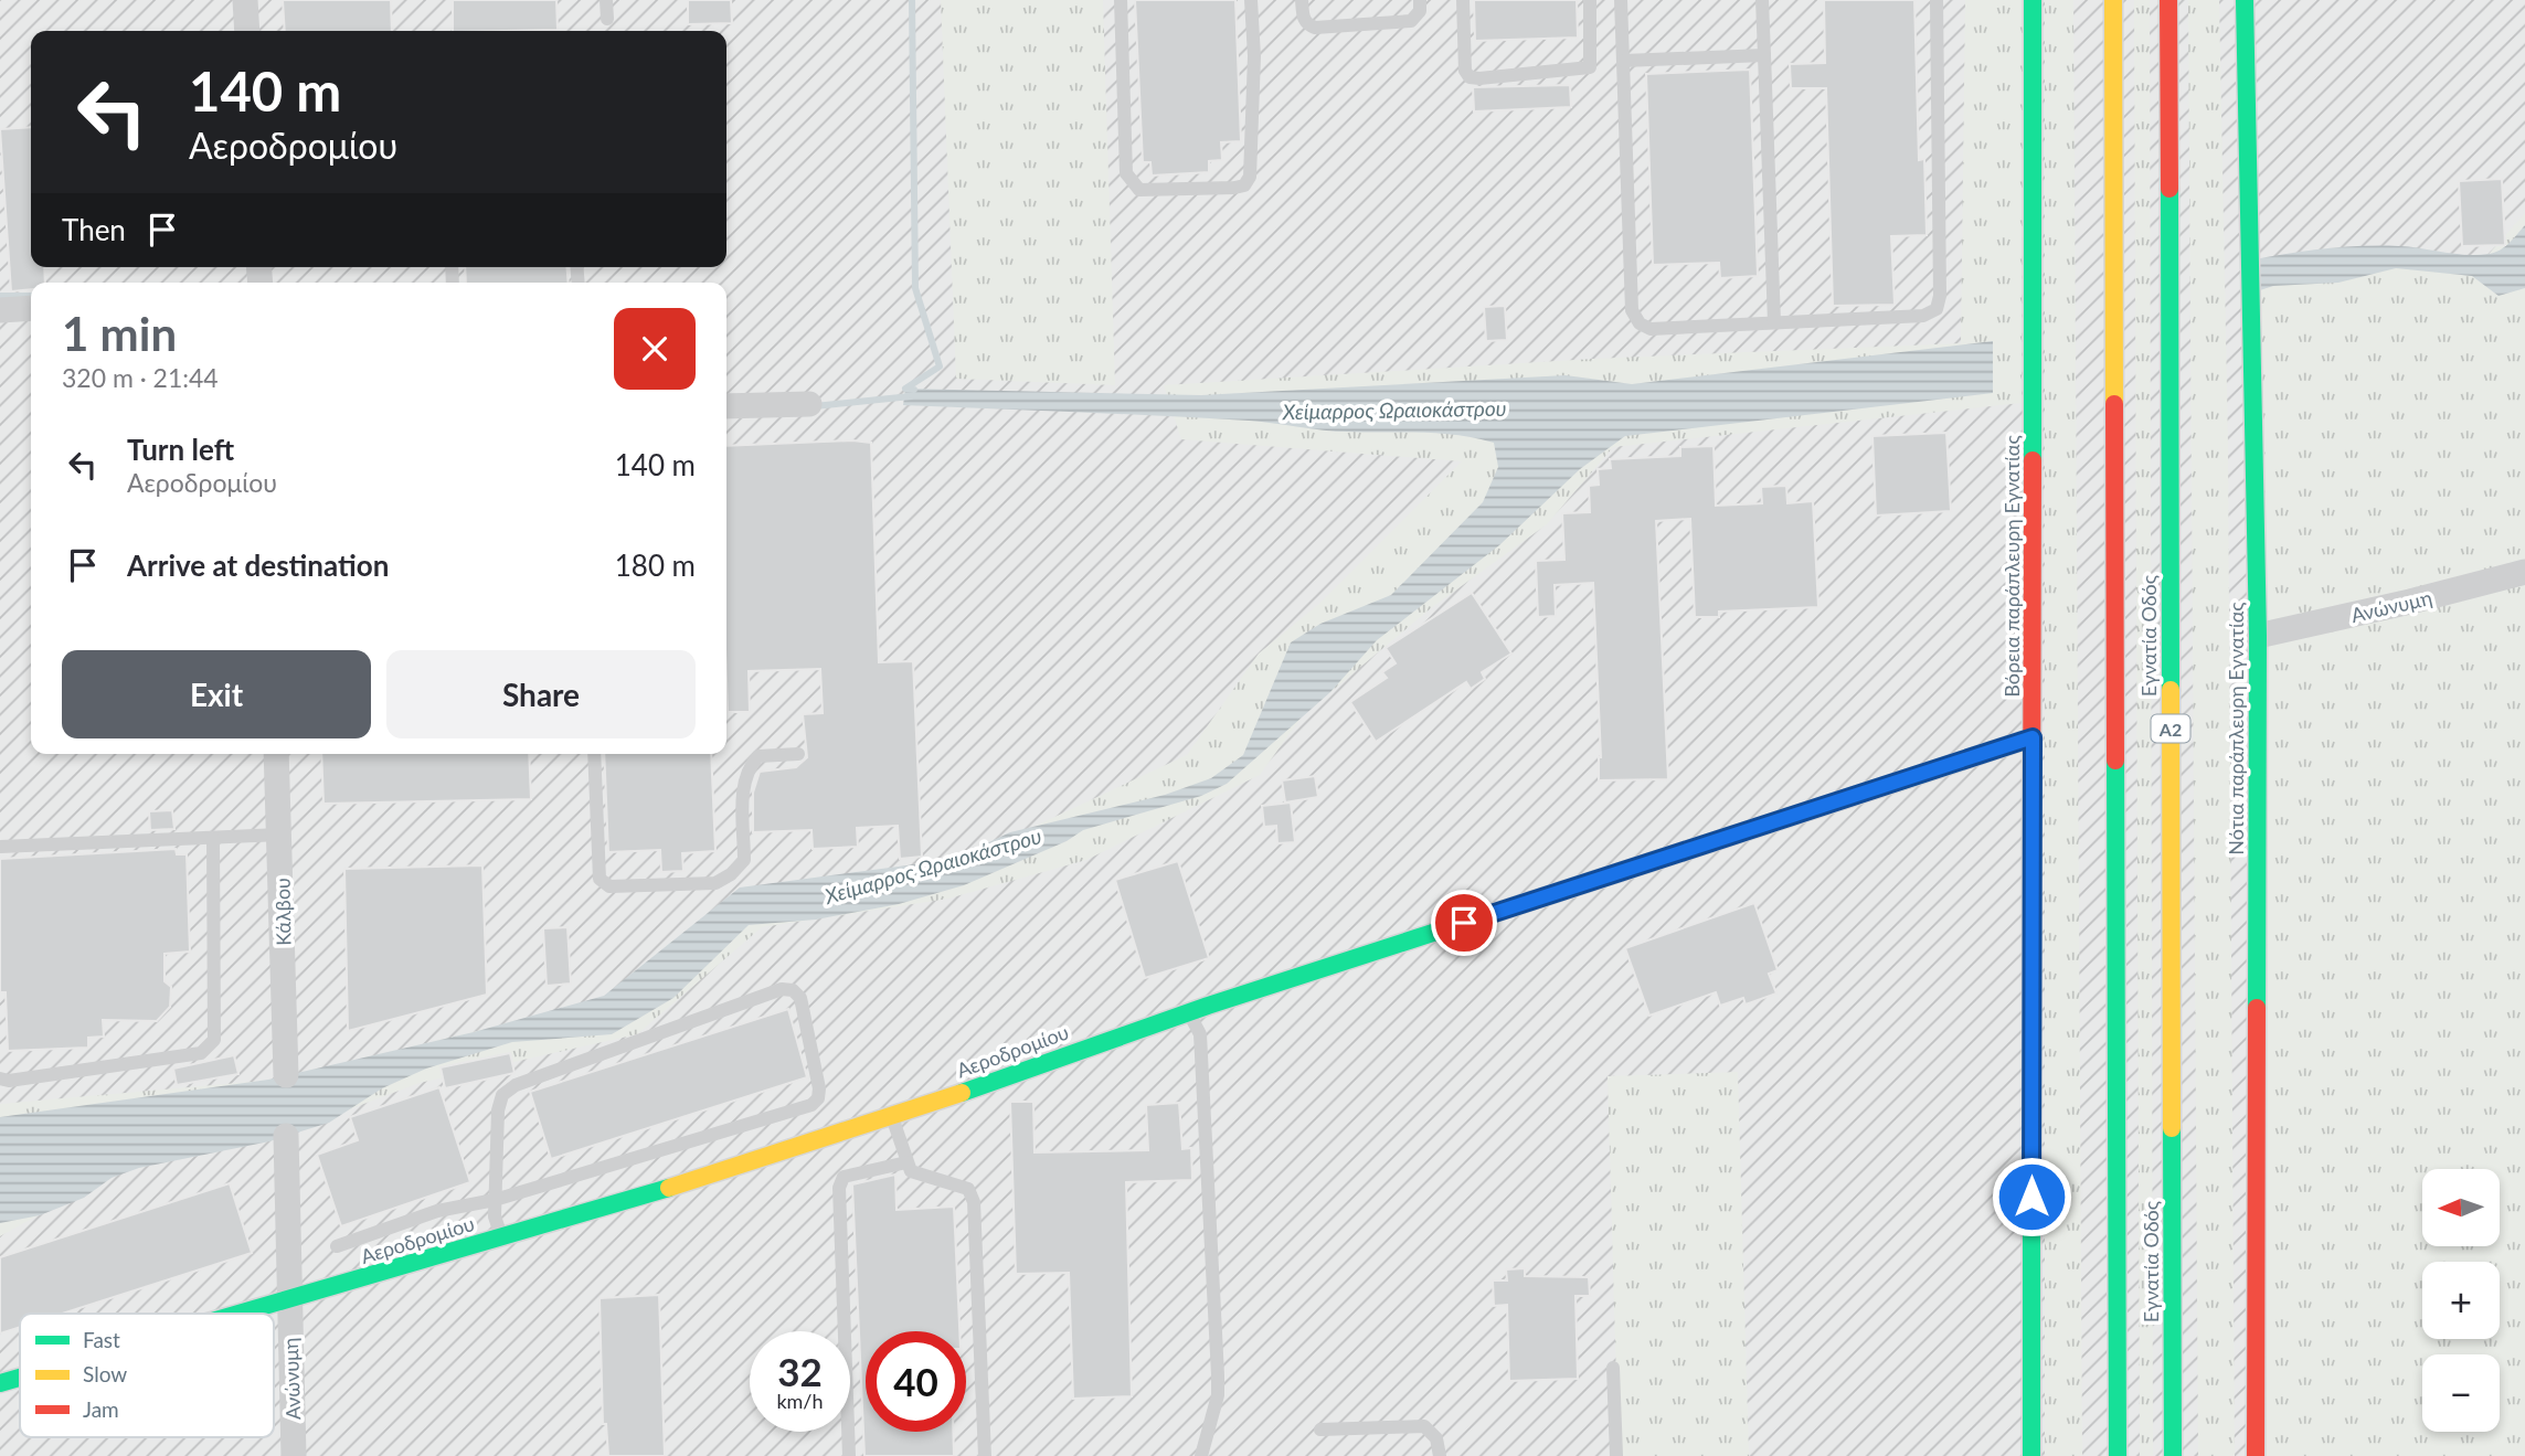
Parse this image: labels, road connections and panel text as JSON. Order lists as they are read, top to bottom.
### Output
{
  "streets": {
    "main road": [
      "Βόρεια παράπλευρη Εγνατίας",
      "Εγνατία Οδός",
      "Α2",
      "Νότια παράπλευρη Εγνατίας",
      "Αεροδρομίου"
    ],
    "street": ["Ανώνυμη", "Κάλβου"]
  },
  "crossings": [
    ["Βόρεια παράπλευρη Εγνατίας", "Αεροδρομίου"],
    ["Ανώνυμη", "Νότια παράπλευρη Εγνατίας"],
    ["Ανώνυμη", "Αεροδρομίου"]
  ],
  "water": ["Χείμαρρος Ωραιοκάστρου"],
  "legend": ["Fast", "Slow", "Jam"],
  "north": "left",
  "page": {
    "turn": ["140 m", "Αεροδρομίου"],
    "then": "Then",
    "heading": ["1 min", "320 m · 21:44"],
    "list": [
      {
        "name": "Turn left",
        "note": "Αεροδρομίου",
        "value": "140 m"
      },
      {
        "name": "Arrive at destination",
        "value": "180 m"
      }
    ],
    "buttons": ["Exit", "Share"],
    "map_buttons": ["+", "−"],
    "speed": "32 km/h",
    "limit": "40"
  }
}
